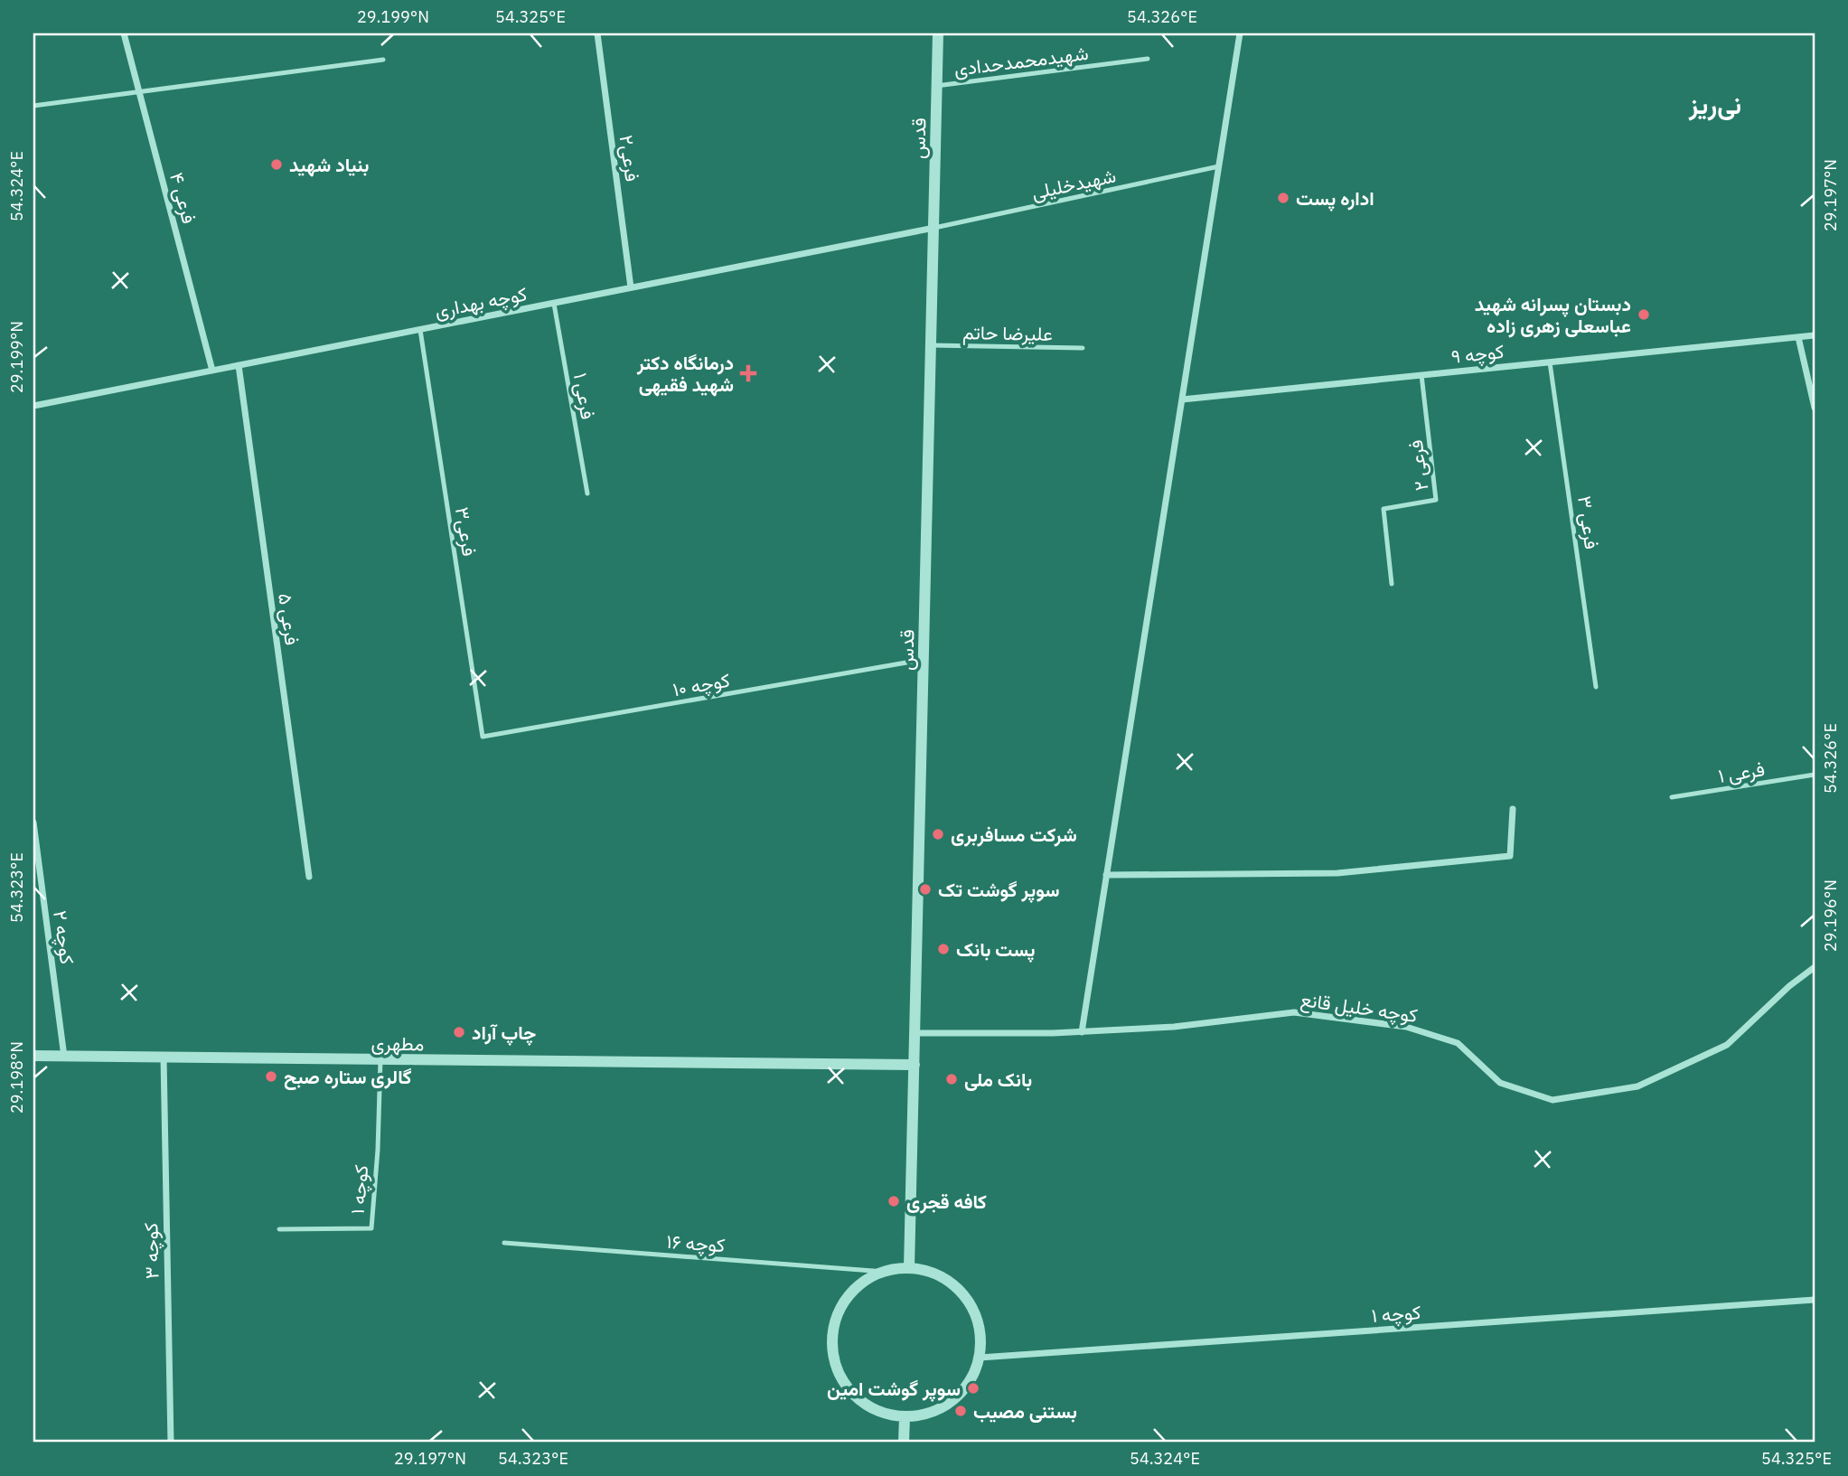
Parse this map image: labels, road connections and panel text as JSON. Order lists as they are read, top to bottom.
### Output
{
  "streets": {
    "street": [
      "قدس",
      "فرعی۲",
      "فرعی ۴",
      "کوچه بهداری",
      "کوچه ۹",
      "فرعی ۵",
      "کوچه ۲",
      "کوچه خلیل قانع",
      "مطهری",
      "کوچه ۱",
      "کوچه ۳"
    ],
    "lane": [
      "شهیدمحمدحدادی",
      "شهیدخلیلی",
      "علیرضا حاتم",
      "فرعی ۱",
      "فرعی ۲",
      "فرعی ۳",
      "فرعی۳",
      "کوچه ۱۰",
      "کوچه ۱۶"
    ]
  },
  "crossings": [
    ["شهیدمحمدحدادی", "قدس"],
    ["قدس", "شهیدخلیلی"],
    ["قدس", "کوچه بهداری"],
    ["قدس", "علیرضا حاتم"],
    ["قدس", "کوچه ۱۰"],
    ["قدس", "کوچه خلیل قانع"],
    ["قدس", "مطهری"],
    ["قدس", "کوچه ۱"],
    ["قدس", "کوچه ۱۶"],
    ["فرعی۲", "کوچه بهداری"],
    ["شهیدخلیلی", "کوچه بهداری"],
    ["فرعی ۴", "کوچه بهداری"],
    ["کوچه بهداری", "فرعی ۱"],
    ["کوچه بهداری", "فرعی۳"],
    ["کوچه بهداری", "فرعی ۵"],
    ["کوچه ۹", "فرعی ۲"],
    ["کوچه ۹", "فرعی ۳"],
    ["فرعی۳", "کوچه ۱۰"],
    ["کوچه ۲", "مطهری"],
    ["مطهری", "کوچه ۱"],
    ["مطهری", "کوچه ۳"],
    ["کوچه ۱", "کوچه ۱۶"]
  ],
  "districts": ["نی‌ریز"],
  "places": {
    "other": [
      "بنیاد شهید",
      "اداره پست",
      "دبستان پسرانه شهید عباسعلی زهری زاده",
      "شرکت مسافربری",
      "سوپر گوشت تک",
      "پست بانک",
      "چاپ آراد",
      "گالری ستاره صبح",
      "بانک ملی",
      "کافه قجری",
      "سوپر گوشت امین",
      "بستنی مصیب"
    ],
    "health": ["درمانگاه دکتر شهید فقیهی"]
  },
  "coordinates": [
    "29.199°N",
    "54.325°E",
    "54.326°E",
    "54.324°E",
    "29.197°N",
    "54.323°E",
    "29.196°N",
    "29.198°N"
  ]
}
